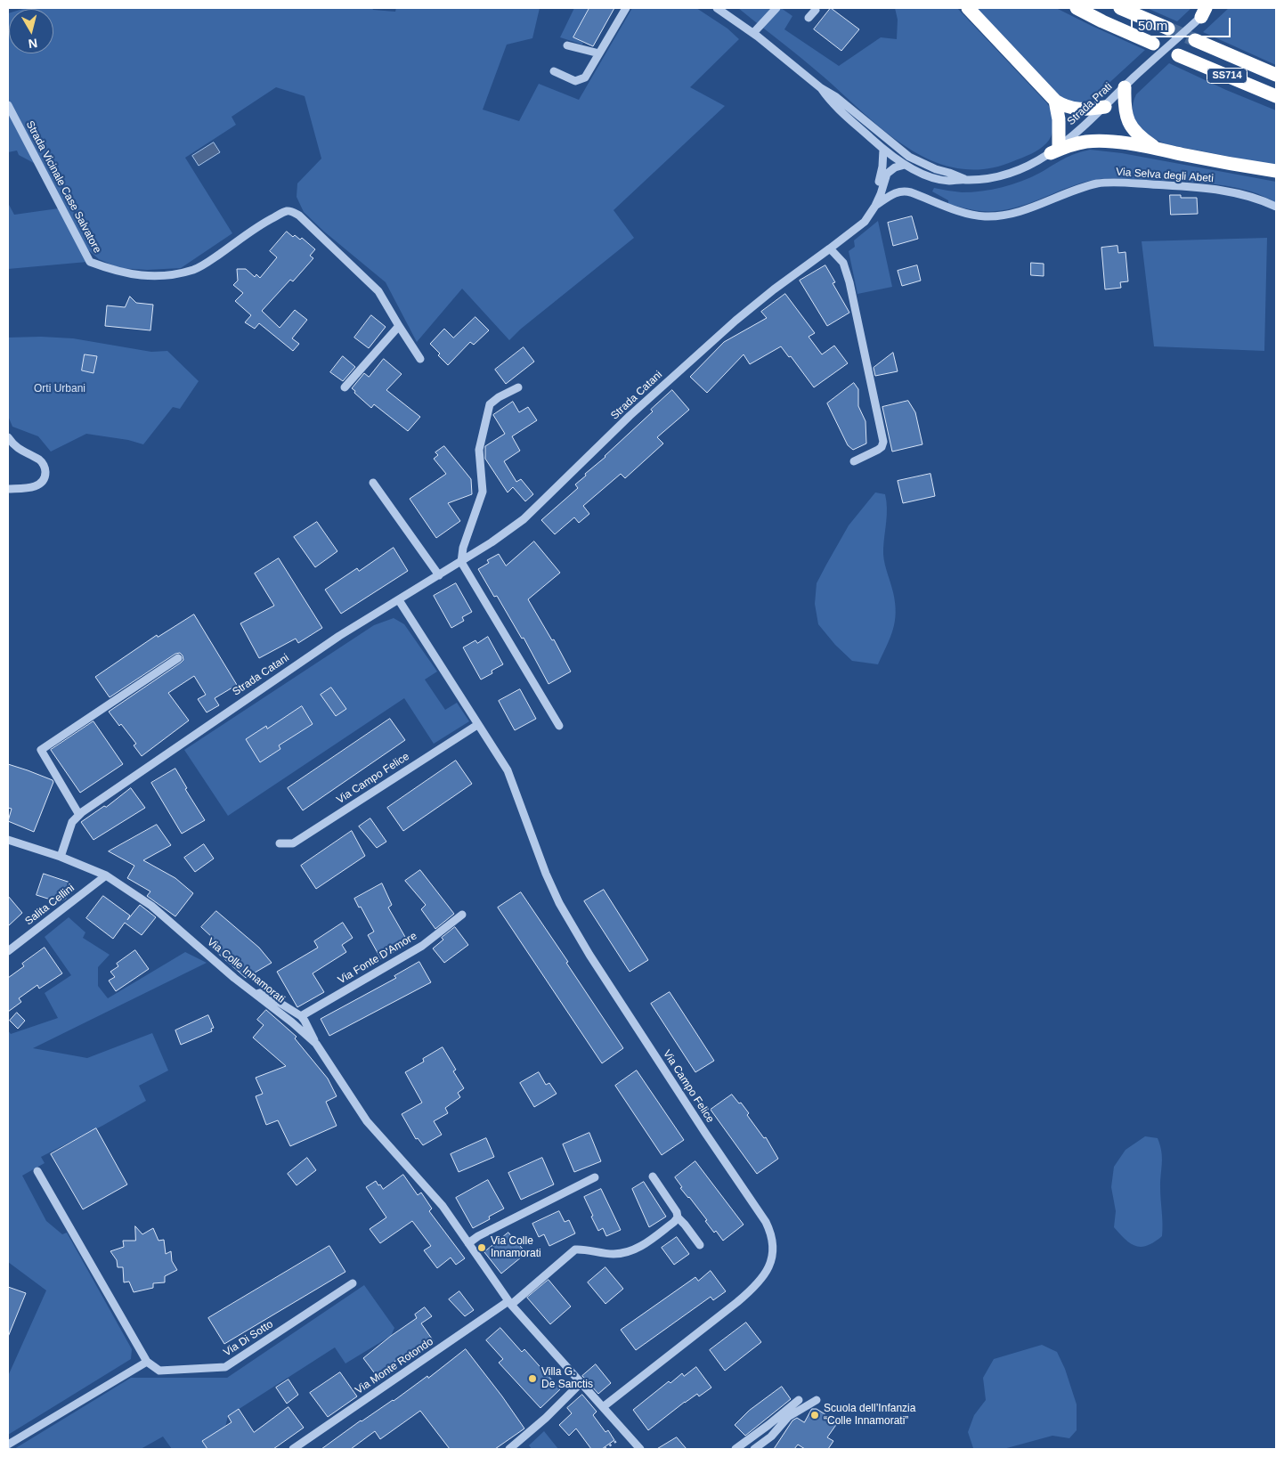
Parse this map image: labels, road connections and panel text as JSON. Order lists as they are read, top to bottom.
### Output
{
  "streets": {
    "highway": ["SS714"],
    "street": [
      "Strada Prati",
      "Via Selva degli Abeti",
      "Strada Vicinale Case Salvatore",
      "Strada Catani",
      "Via Campo Felice",
      "Salita Cellini",
      "Via Fonte D'Amore",
      "Via Colle Innamorati",
      "Via Di Sotto",
      "Via Monte Rotondo"
    ]
  },
  "crossings": [
    ["Strada Prati", "Strada Catani"],
    ["Via Selva degli Abeti", "Strada Catani"],
    ["Strada Catani", "Via Campo Felice"],
    ["Strada Catani", "Via Colle Innamorati"],
    ["Via Campo Felice", "Via Colle Innamorati"],
    ["Salita Cellini", "Via Colle Innamorati"],
    ["Via Colle Innamorati", "Via Monte Rotondo"]
  ],
  "parks": ["Orti Urbani"],
  "places": ["Via Colle Innamorati", "Villa G. De Sanctis", "Scuola dell’Infanzia “Colle Innamorati”"],
  "scale_bar": "50 m",
  "north": "bottom"
}
